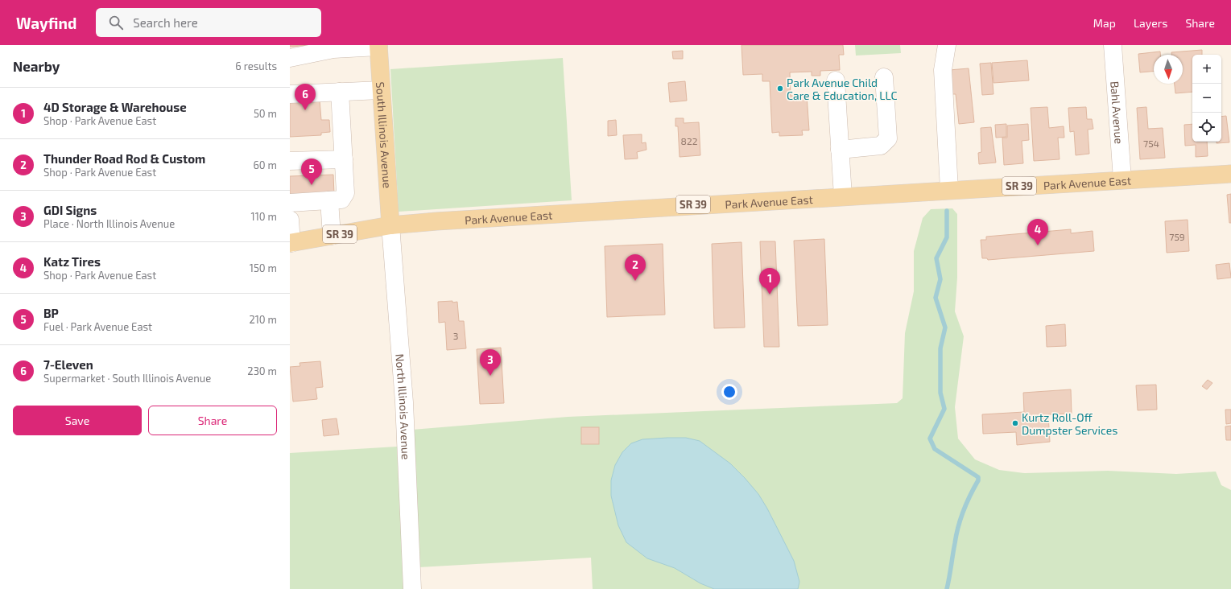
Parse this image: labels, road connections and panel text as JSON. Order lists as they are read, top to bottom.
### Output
{
  "streets": {
    "main road": ["South Illinois Avenue", "Park Avenue East", "SR 39"],
    "street": ["Bahl Avenue", "North Illinois Avenue"]
  },
  "crossings": [
    ["Bahl Avenue", "Park Avenue East"],
    ["South Illinois Avenue", "Park Avenue East"],
    ["South Illinois Avenue", "North Illinois Avenue"],
    ["Park Avenue East", "North Illinois Avenue"]
  ],
  "places": ["Park Avenue Child Care & Education, LLC", "Kurtz Roll-Off Dumpster Services"],
  "house_numbers": [
    "822",
    "754",
    "759",
    "3"
  ],
  "north": "bottom",
  "page": {
    "header": "Wayfind",
    "search": "Search here",
    "nav": ["Map", "Layers", "Share"],
    "heading": ["Nearby", "6 results"],
    "map_buttons": ["+", "−"],
    "pins": [
      "6",
      "5",
      "4",
      "2",
      "1",
      "3"
    ],
    "list": [
      {
        "mark": "1",
        "name": "4D Storage & Warehouse",
        "note": "Shop · Park Avenue East",
        "value": "50 m"
      },
      {
        "mark": "2",
        "name": "Thunder Road Rod & Custom",
        "note": "Shop · Park Avenue East",
        "value": "60 m"
      },
      {
        "mark": "3",
        "name": "GDI Signs",
        "note": "Place · North Illinois Avenue",
        "value": "110 m"
      },
      {
        "mark": "4",
        "name": "Katz Tires",
        "note": "Shop · Park Avenue East",
        "value": "150 m"
      },
      {
        "mark": "5",
        "name": "BP",
        "note": "Fuel · Park Avenue East",
        "value": "210 m"
      },
      {
        "mark": "6",
        "name": "7-Eleven",
        "note": "Supermarket · South Illinois Avenue",
        "value": "230 m"
      }
    ],
    "buttons": ["Save", "Share"]
  }
}
